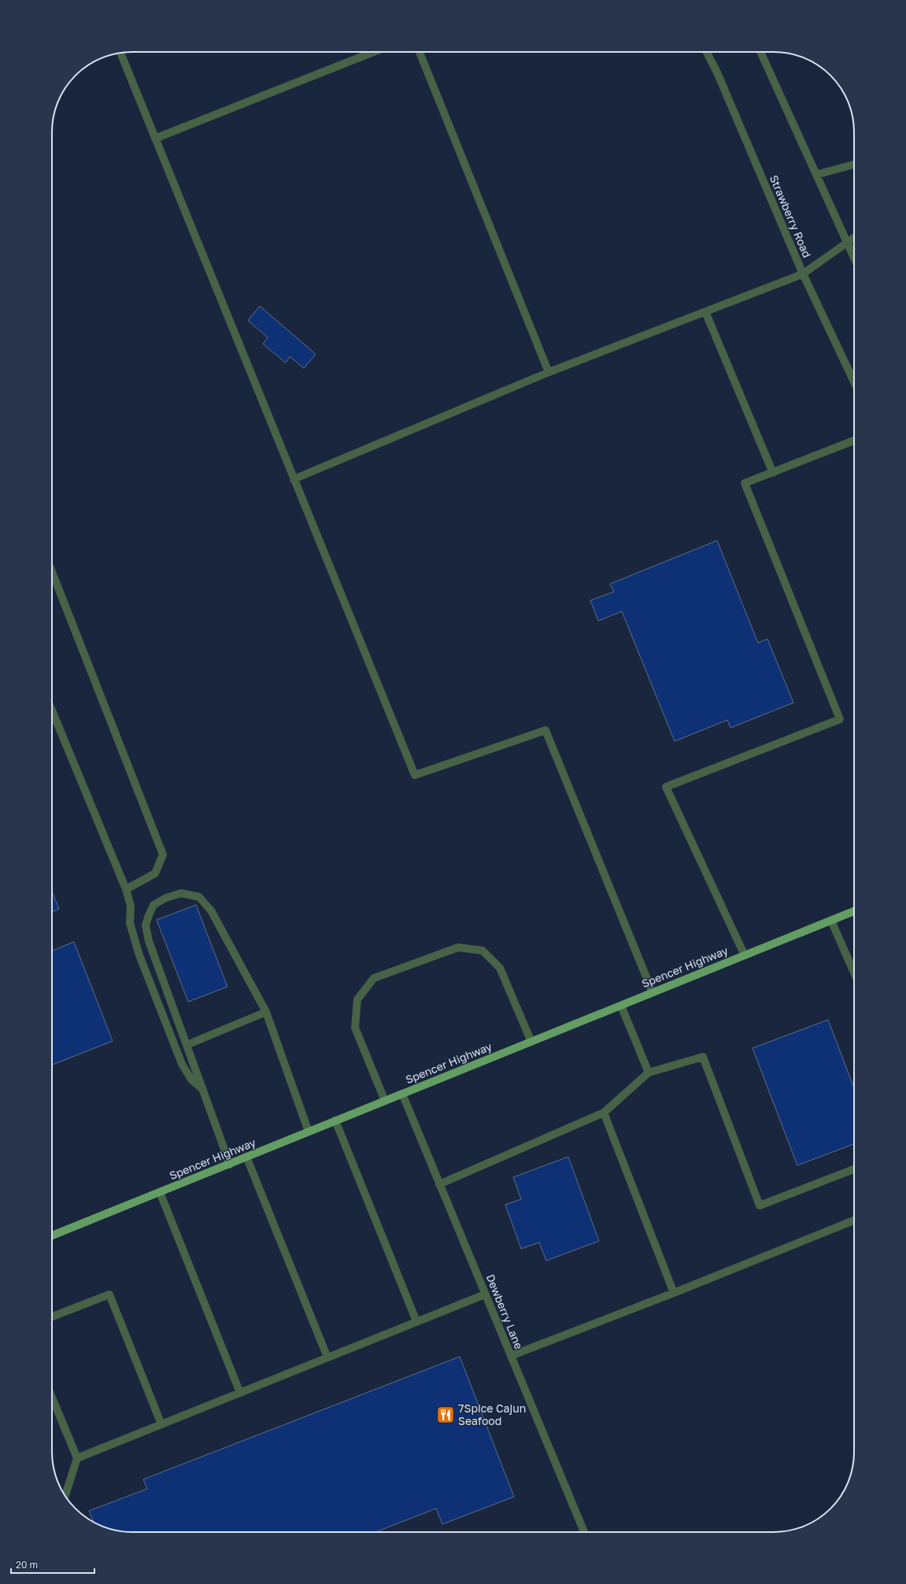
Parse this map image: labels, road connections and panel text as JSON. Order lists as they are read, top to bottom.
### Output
{
  "streets": {
    "main road": ["Spencer Highway"],
    "street": ["Strawberry Road", "Dewberry Lane"]
  },
  "crossings": [
    ["Spencer Highway", "Dewberry Lane"]
  ],
  "places": {
    "restaurant": ["7Spice Cajun Seafood"]
  },
  "scale_bar": "20 m"
}
